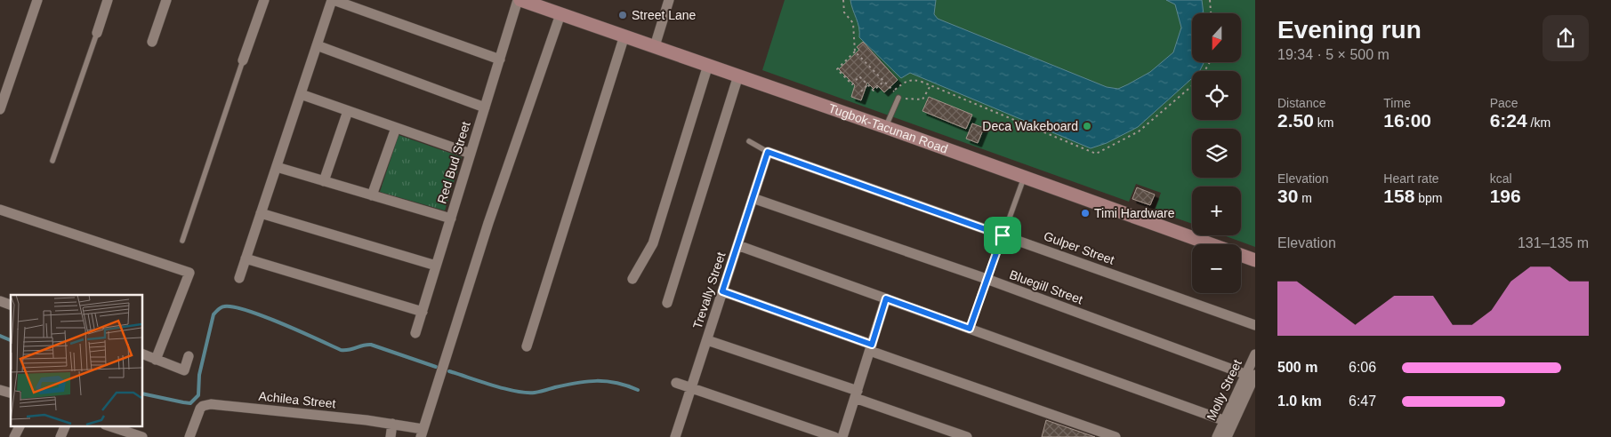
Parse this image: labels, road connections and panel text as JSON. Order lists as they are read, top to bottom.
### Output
{
  "streets": {
    "street": [
      "Tugbok-Tacunan Road",
      "Red Bud Street",
      "Gulper Street",
      "Bluegill Street",
      "Trevally Street",
      "Molly Street",
      "Achilea Street"
    ]
  },
  "crossings": [
    ["Tugbok-Tacunan Road", "Red Bud Street"],
    ["Gulper Street", "Trevally Street"],
    ["Bluegill Street", "Trevally Street"],
    ["Bluegill Street", "Molly Street"]
  ],
  "places": ["Street Lane", "Deca Wakeboard", "Timi Hardware"],
  "north": "bottom",
  "page": {
    "heading": ["Evening run", "19:34 · 5 × 500 m"],
    "map_buttons": ["+", "−"],
    "stats": [
      ["Distance", "2.50 km"],
      ["Time", "16:00"],
      ["Pace", "6:24 /km"],
      ["Elevation", "30 m"],
      ["Heart rate", "158 bpm"],
      ["kcal", "196"]
    ],
    "chart": ["Elevation", "131–135 m"],
    "list": [
      {
        "name": "500 m",
        "note": "6:06"
      },
      {
        "name": "1.0 km",
        "note": "6:47"
      }
    ]
  }
}
